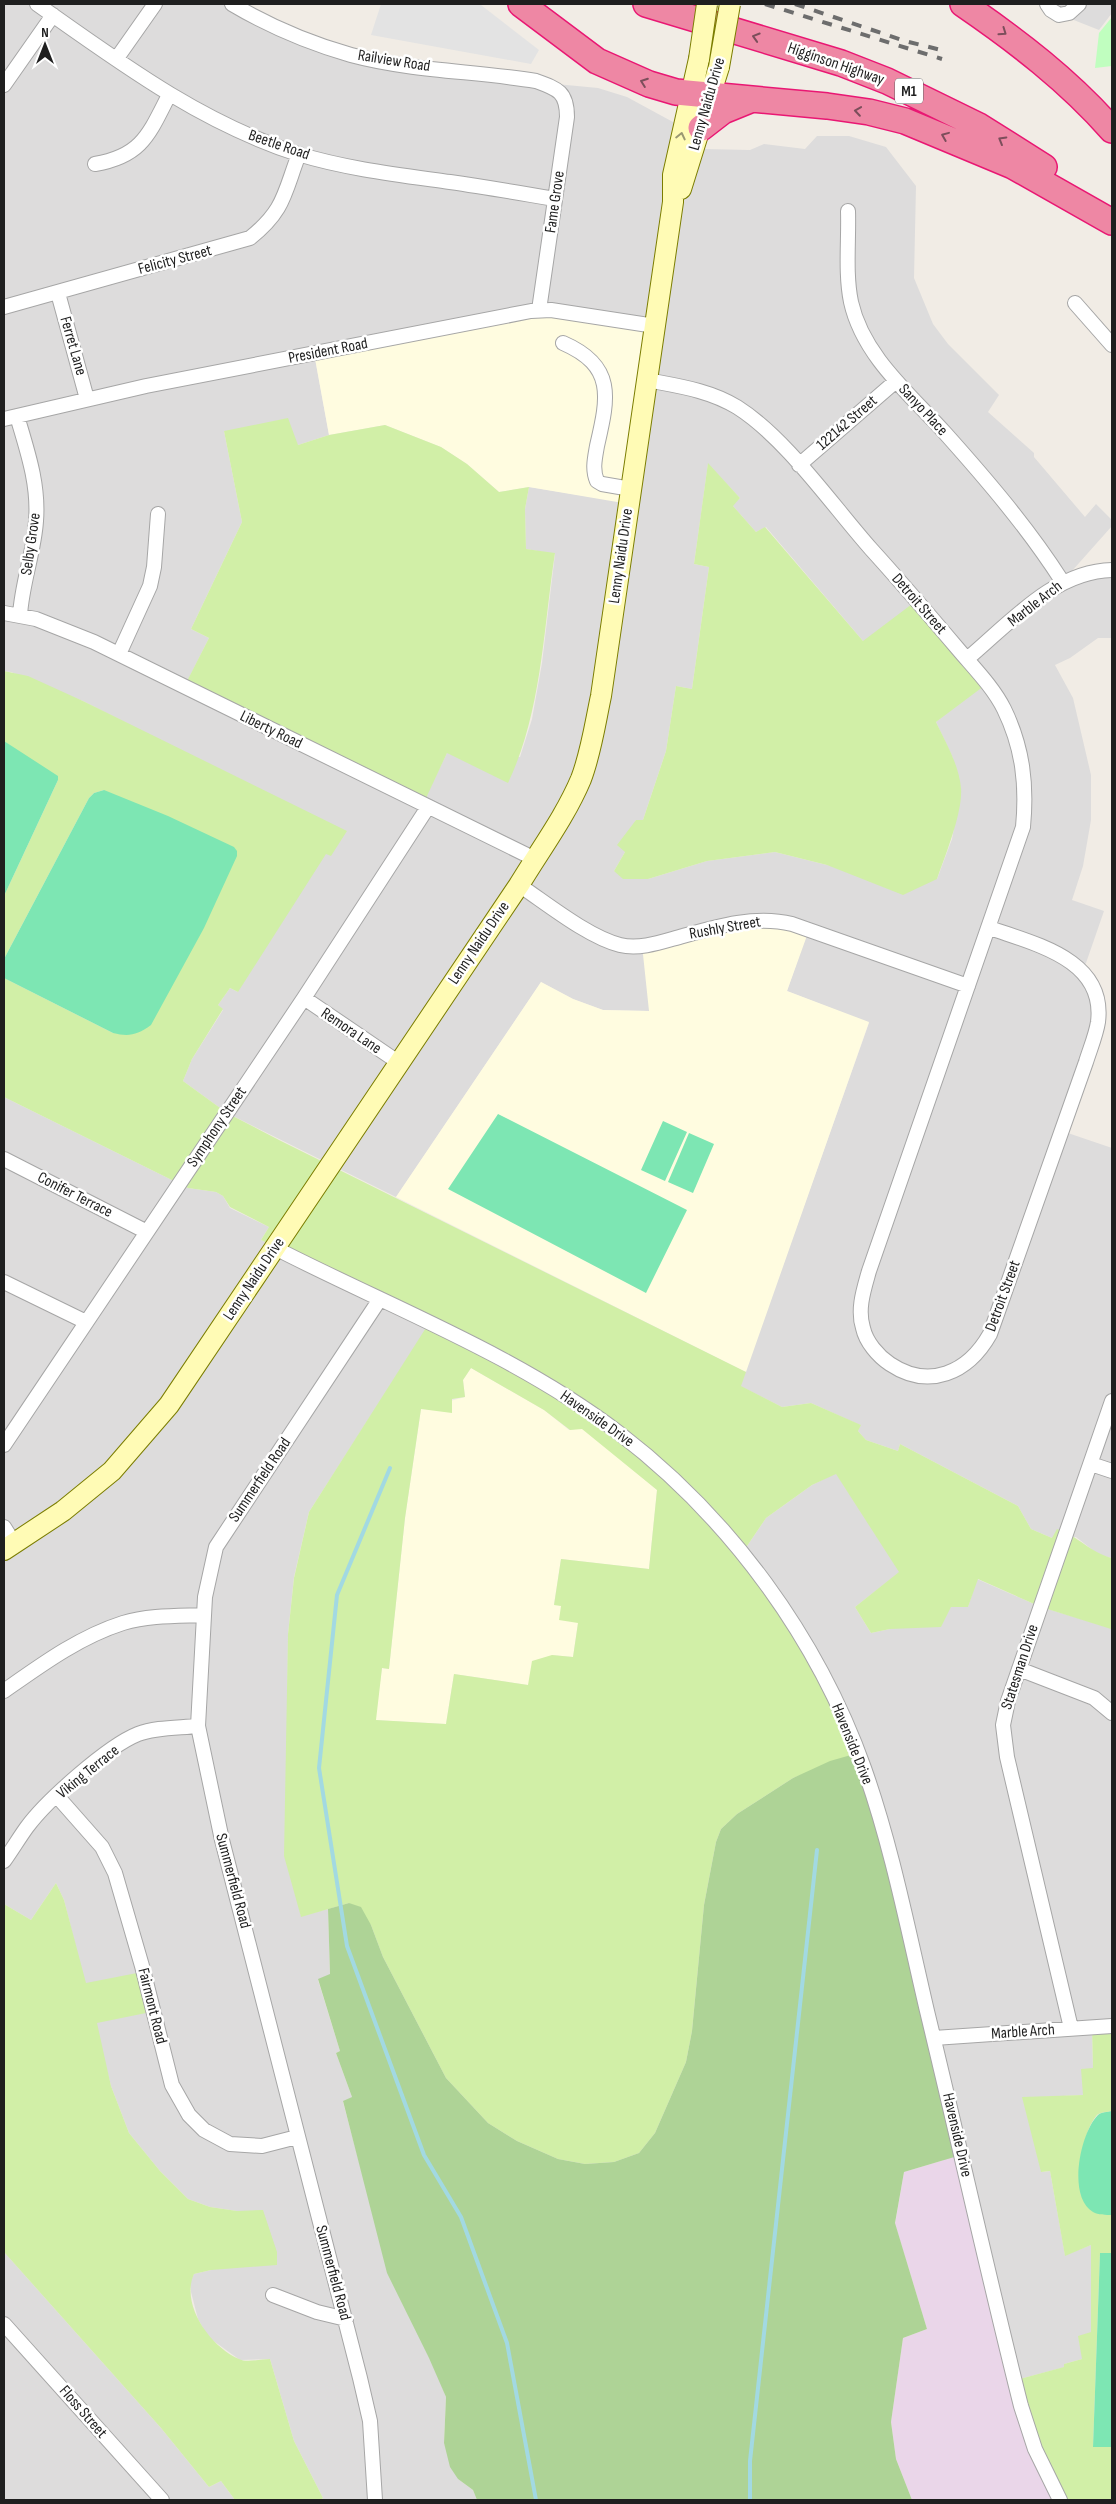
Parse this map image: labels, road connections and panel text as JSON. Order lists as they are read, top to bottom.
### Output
{
  "streets": {
    "highway": ["Higginson Highway", "M1"],
    "street": [
      "Railview Road",
      "Lenny Naidu Drive",
      "Beetle Road",
      "Fame Grove",
      "Felicity Street",
      "Ferret Lane",
      "President Road",
      "Sanyo Place",
      "122142 Street",
      "Selby Grove",
      "Detroit Street",
      "Marble Arch",
      "Liberty Road",
      "Rushly Street",
      "Remora Lane",
      "Symphony Street",
      "Conifer Terrace",
      "Havenside Drive",
      "Summerfield Road",
      "Statesman Drive",
      "Viking Terrace",
      "Fairmont Road",
      "Floss Street"
    ]
  },
  "crossings": [
    ["Railview Road", "Fame Grove"],
    ["Lenny Naidu Drive", "President Road"],
    ["Lenny Naidu Drive", "Detroit Street"],
    ["Lenny Naidu Drive", "Liberty Road"],
    ["Lenny Naidu Drive", "Rushly Street"],
    ["Lenny Naidu Drive", "Remora Lane"],
    ["Lenny Naidu Drive", "Havenside Drive"],
    ["Beetle Road", "Fame Grove"],
    ["Beetle Road", "Felicity Street"],
    ["Fame Grove", "President Road"],
    ["Felicity Street", "Ferret Lane"],
    ["Ferret Lane", "President Road"],
    ["President Road", "Selby Grove"],
    ["Sanyo Place", "122142 Street"],
    ["Sanyo Place", "Marble Arch"],
    ["122142 Street", "Detroit Street"],
    ["Selby Grove", "Liberty Road"],
    ["Detroit Street", "Marble Arch"],
    ["Detroit Street", "Rushly Street"],
    ["Marble Arch", "Havenside Drive"],
    ["Marble Arch", "Statesman Drive"],
    ["Liberty Road", "Symphony Street"],
    ["Remora Lane", "Symphony Street"],
    ["Symphony Street", "Conifer Terrace"],
    ["Havenside Drive", "Summerfield Road"],
    ["Summerfield Road", "Viking Terrace"],
    ["Summerfield Road", "Fairmont Road"],
    ["Viking Terrace", "Fairmont Road"]
  ],
  "north": "top"
}
